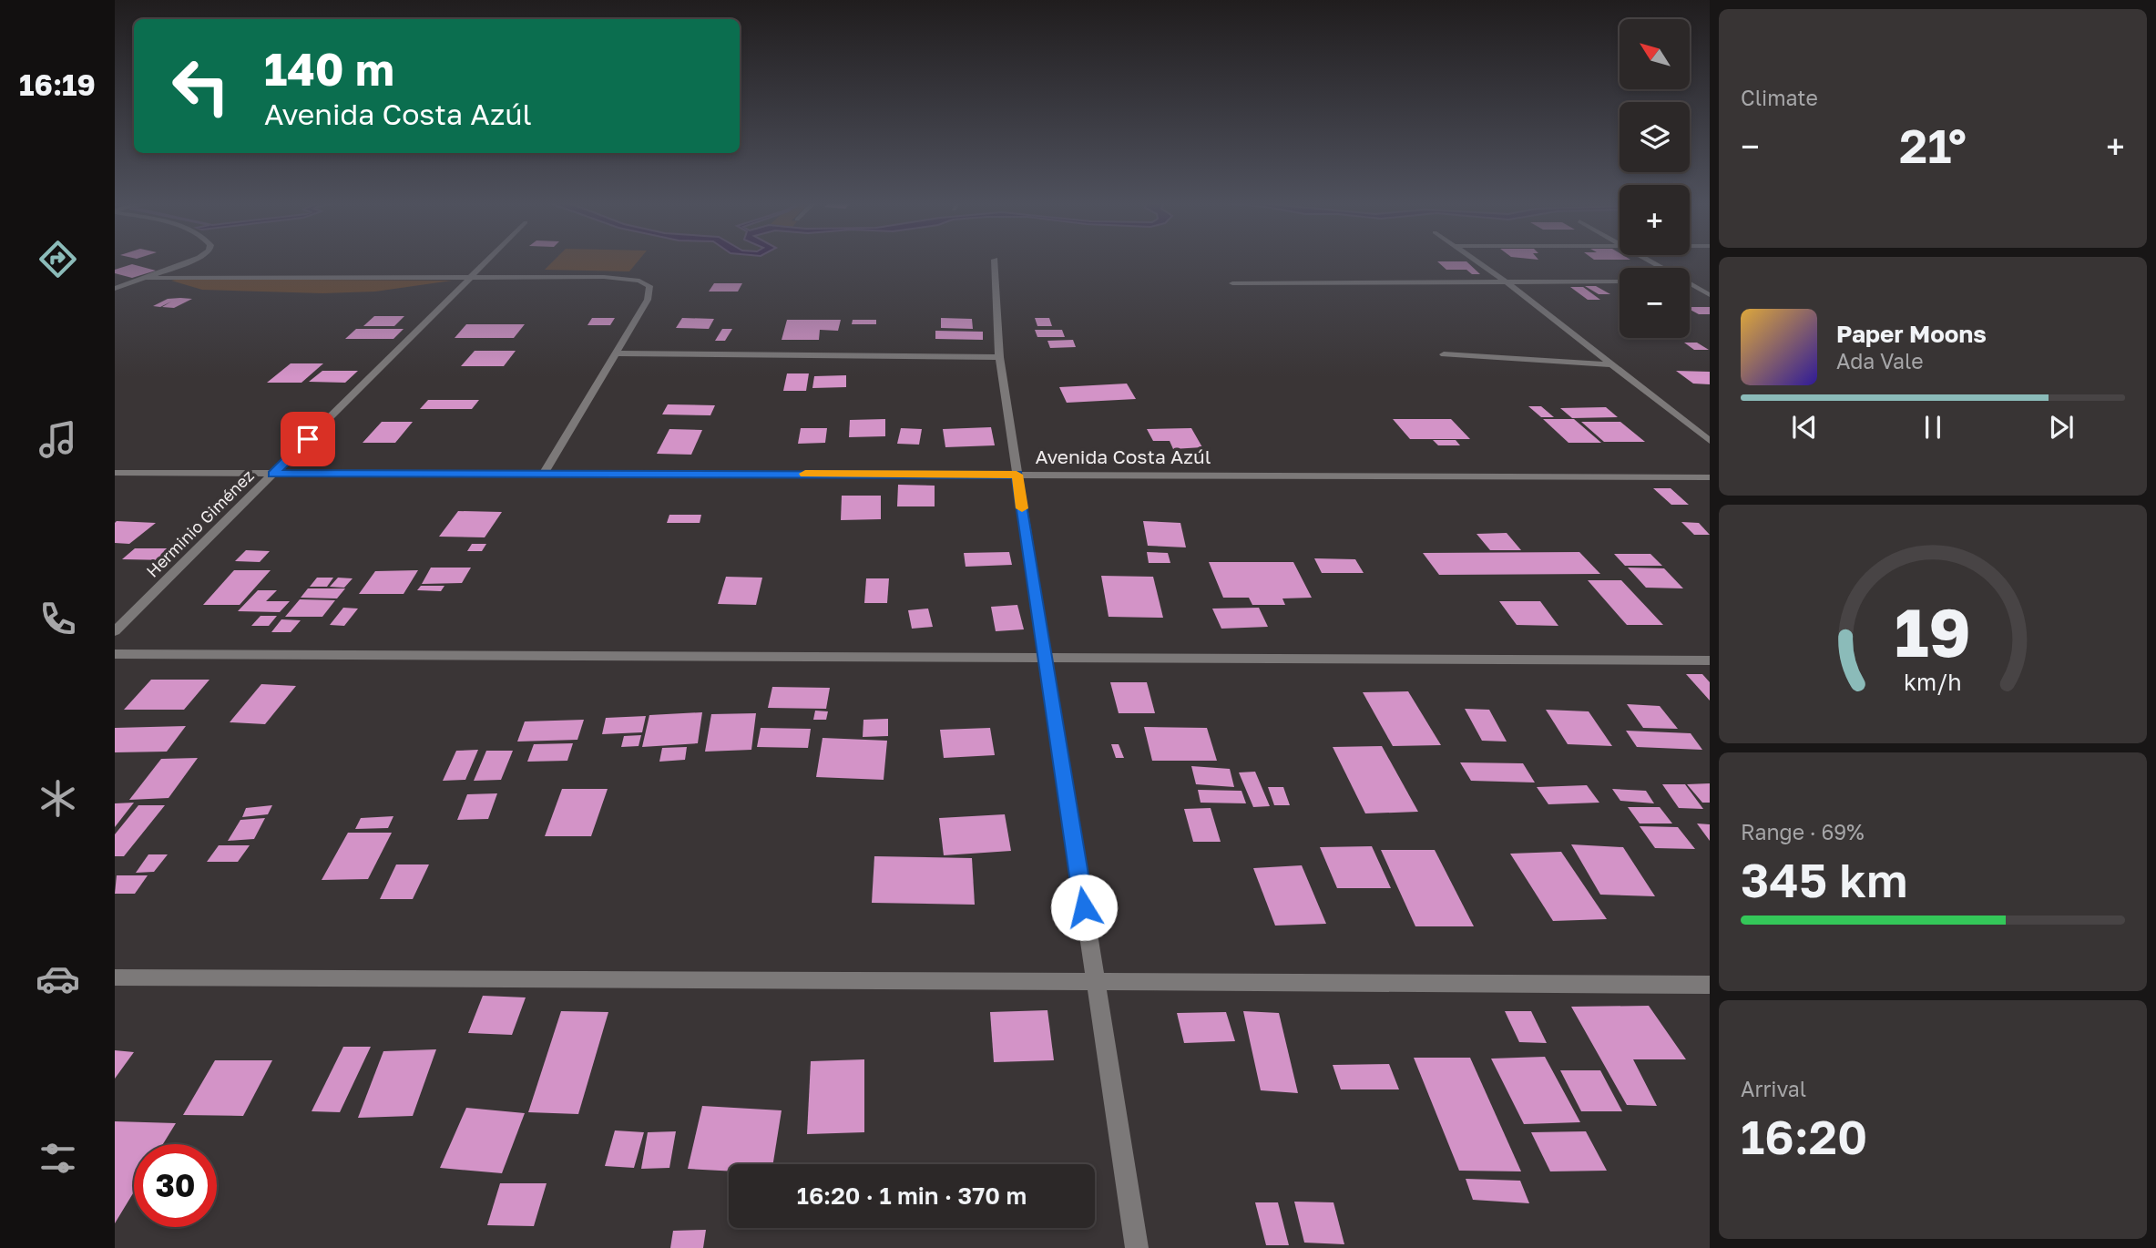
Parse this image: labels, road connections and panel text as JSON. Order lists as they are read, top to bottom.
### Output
{
  "streets": {
    "street": ["Avenida Costa Azúl", "Herminio Giménez"]
  },
  "crossings": [
    ["Avenida Costa Azúl", "Herminio Giménez"]
  ],
  "north": "top left",
  "page": {
    "tabs": "16:19",
    "tile": [
      "Climate",
      ["Range · 69%", "345 km"],
      ["Arrival", "16:20"]
    ],
    "map_buttons": ["+", "−"],
    "turn": ["140 m", "Avenida Costa Azúl"],
    "heat": ["−", "21°", "+"],
    "song": ["Paper Moons", "Ada Vale"],
    "limit": "30",
    "trip": "16:20 · 1 min · 370 m",
    "gauge": ["19", "km/h"]
  }
}
